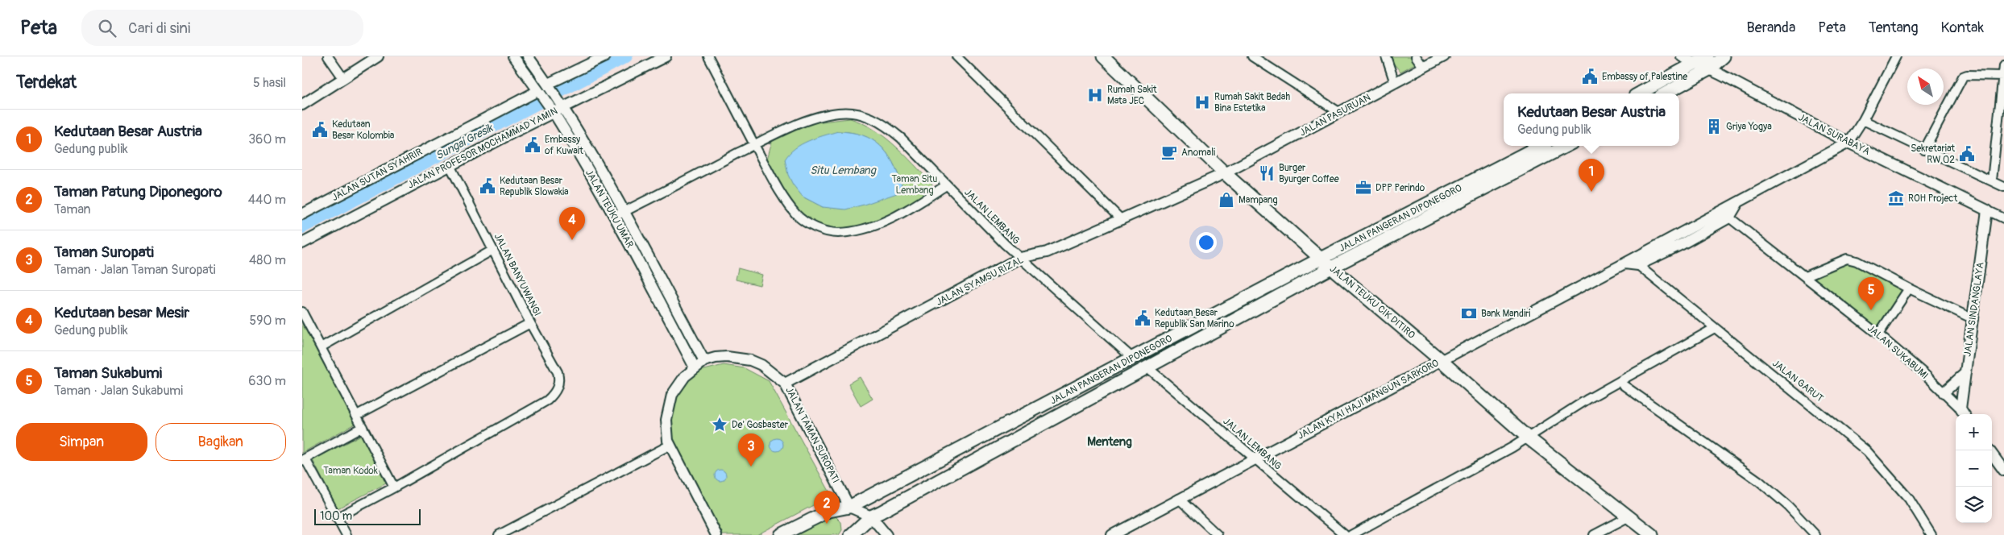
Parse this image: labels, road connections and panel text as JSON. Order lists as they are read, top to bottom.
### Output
{
  "streets": {
    "main road": ["JALAN PANGERAN DIPONEGORO", "JALAN TEUKU CIK DITIRO"],
    "street": [
      "JALAN PASURUAN",
      "JALAN SURABAYA",
      "JALAN PROFESOR MOCHAMMAD YAMIN",
      "JALAN SUTAN SYAHRIR",
      "JALAN TEUKU UMAR",
      "JALAN LEMBANG",
      "JALAN BANYUWANGI",
      "JALAN SYAMSU RIZAL",
      "JALAN SINDANGLAYA",
      "JALAN SUKABUMI",
      "JALAN GARUT",
      "JALAN KYAI HAJI MANGUN SARKORO",
      "JALAN TAMAN SUROPATI"
    ]
  },
  "crossings": [
    ["JALAN PASURUAN", "JALAN SYAMSU RIZAL"],
    ["JALAN PASURUAN", "JALAN TEUKU CIK DITIRO"],
    ["JALAN SURABAYA", "JALAN SINDANGLAYA"],
    ["JALAN PROFESOR MOCHAMMAD YAMIN", "JALAN TEUKU UMAR"],
    ["JALAN PROFESOR MOCHAMMAD YAMIN", "JALAN BANYUWANGI"],
    ["JALAN SUTAN SYAHRIR", "JALAN TEUKU UMAR"],
    ["JALAN TEUKU UMAR", "JALAN LEMBANG"],
    ["JALAN TEUKU UMAR", "JALAN TAMAN SUROPATI"],
    ["JALAN LEMBANG", "JALAN PANGERAN DIPONEGORO"],
    ["JALAN LEMBANG", "JALAN SYAMSU RIZAL"],
    ["JALAN LEMBANG", "JALAN KYAI HAJI MANGUN SARKORO"],
    ["JALAN PANGERAN DIPONEGORO", "JALAN TEUKU CIK DITIRO"],
    ["JALAN PANGERAN DIPONEGORO", "JALAN TAMAN SUROPATI"],
    ["JALAN SYAMSU RIZAL", "JALAN TEUKU CIK DITIRO"],
    ["JALAN SYAMSU RIZAL", "JALAN TAMAN SUROPATI"],
    ["JALAN TEUKU CIK DITIRO", "JALAN KYAI HAJI MANGUN SARKORO"],
    ["JALAN SINDANGLAYA", "JALAN SUKABUMI"],
    ["JALAN GARUT", "JALAN KYAI HAJI MANGUN SARKORO"]
  ],
  "districts": ["Menteng"],
  "water": ["Sungai Gresik", "Situ Lembang"],
  "parks": ["Taman Situ Lembang", "Taman Kodok"],
  "places": {
    "public building": [
      "Embassy of Palestine",
      "Kedutaan Besar Kolombia",
      "Embassy of Kuwait",
      "Sekretariat RW 02",
      "Kedutaan Besar Republik Slowakia",
      "Kedutaan Besar Republik San Marino"
    ],
    "hospital": ["Rumah Sakit Mata JEC", "Rumah Sakit Bedah Bina Estetika"],
    "building": ["Griya Yogya"],
    "cafe": ["Anomali"],
    "restaurant": ["Burger Byurger Coffee"],
    "office": ["DPP Perindo"],
    "museum": ["ROH Project"],
    "shop": ["Mampang"],
    "bank": ["Bank Mandiri"],
    "place": ["De' Gosbaster"]
  },
  "scale_bar": "100 m",
  "north": "top left",
  "page": {
    "header": "Peta",
    "search": "Cari di sini",
    "nav": [
      "Beranda",
      "Peta",
      "Tentang",
      "Kontak"
    ],
    "heading": ["Terdekat", "5 hasil"],
    "popup": ["Kedutaan Besar Austria", "Gedung publik"],
    "list": [
      {
        "mark": "1",
        "name": "Kedutaan Besar Austria",
        "note": "Gedung publik",
        "value": "360 m"
      },
      {
        "mark": "2",
        "name": "Taman Patung Diponegoro",
        "note": "Taman",
        "value": "440 m"
      },
      {
        "mark": "3",
        "name": "Taman Suropati",
        "note": "Taman · Jalan Taman Suropati",
        "value": "480 m"
      },
      {
        "mark": "4",
        "name": "Kedutaan besar Mesir",
        "note": "Gedung publik",
        "value": "590 m"
      },
      {
        "mark": "5",
        "name": "Taman Sukabumi",
        "note": "Taman · Jalan Sukabumi",
        "value": "630 m"
      }
    ],
    "pins": [
      "1",
      "4",
      "5",
      "3",
      "2"
    ],
    "buttons": ["Simpan", "Bagikan"],
    "map_buttons": ["+", "−"],
    "scale": "100 m"
  }
}
